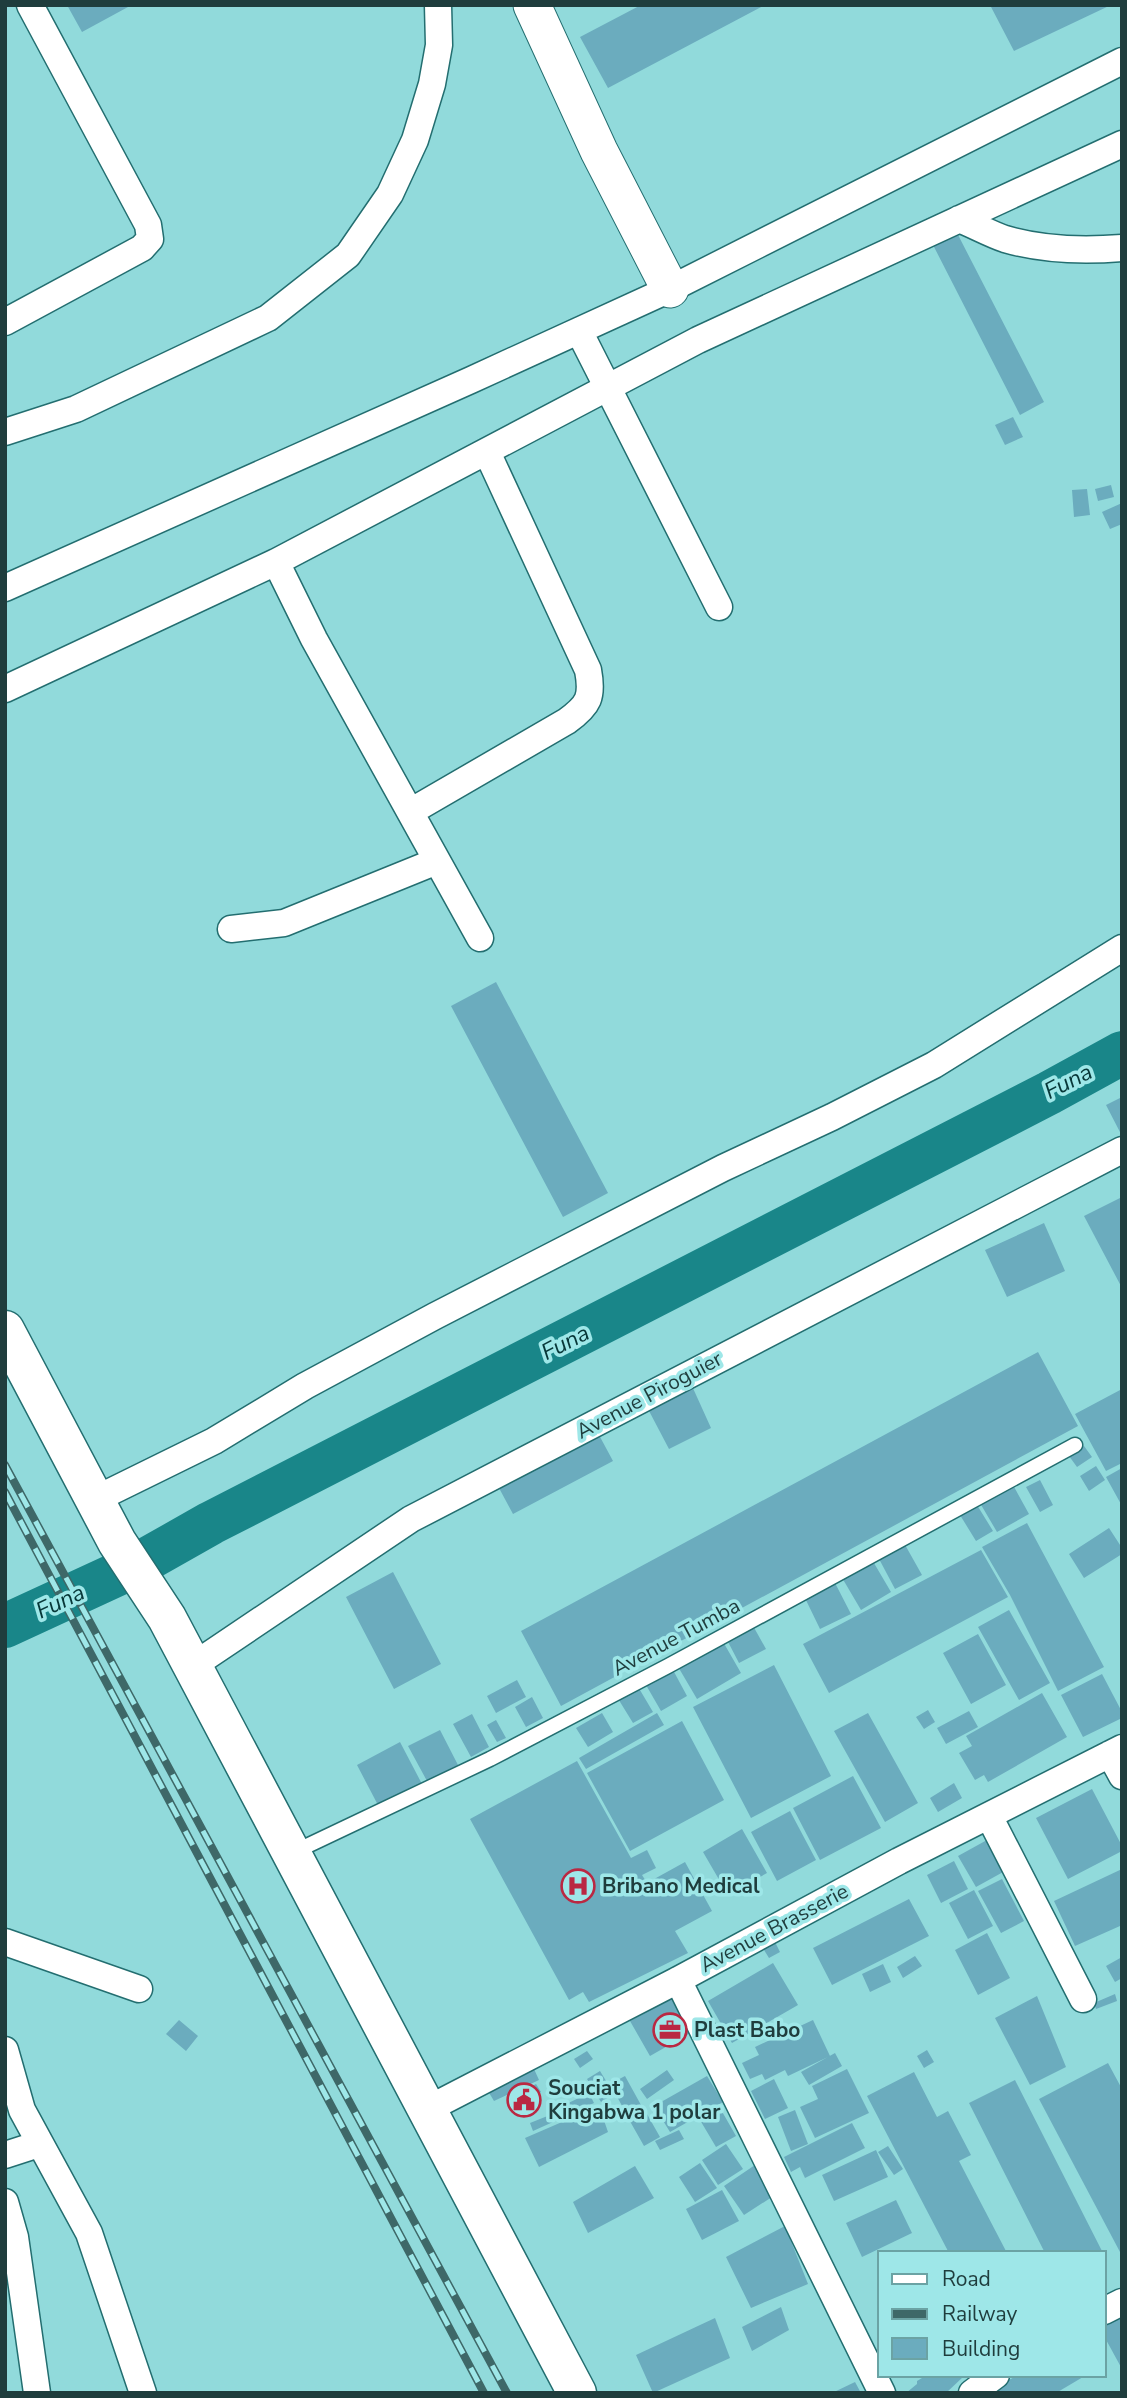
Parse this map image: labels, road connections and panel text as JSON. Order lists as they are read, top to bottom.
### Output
{
  "streets": {
    "street": ["Avenue Piroguier", "Avenue Brasserie"],
    "lane": ["Avenue Tumba"]
  },
  "water": ["Funa"],
  "places": {
    "hospital": ["Bribano Medical"],
    "office": ["Plast Babo"],
    "public building": ["Souciat Kingabwa 1 polar"]
  },
  "legend": ["Road", "Railway", "Building"]
}
